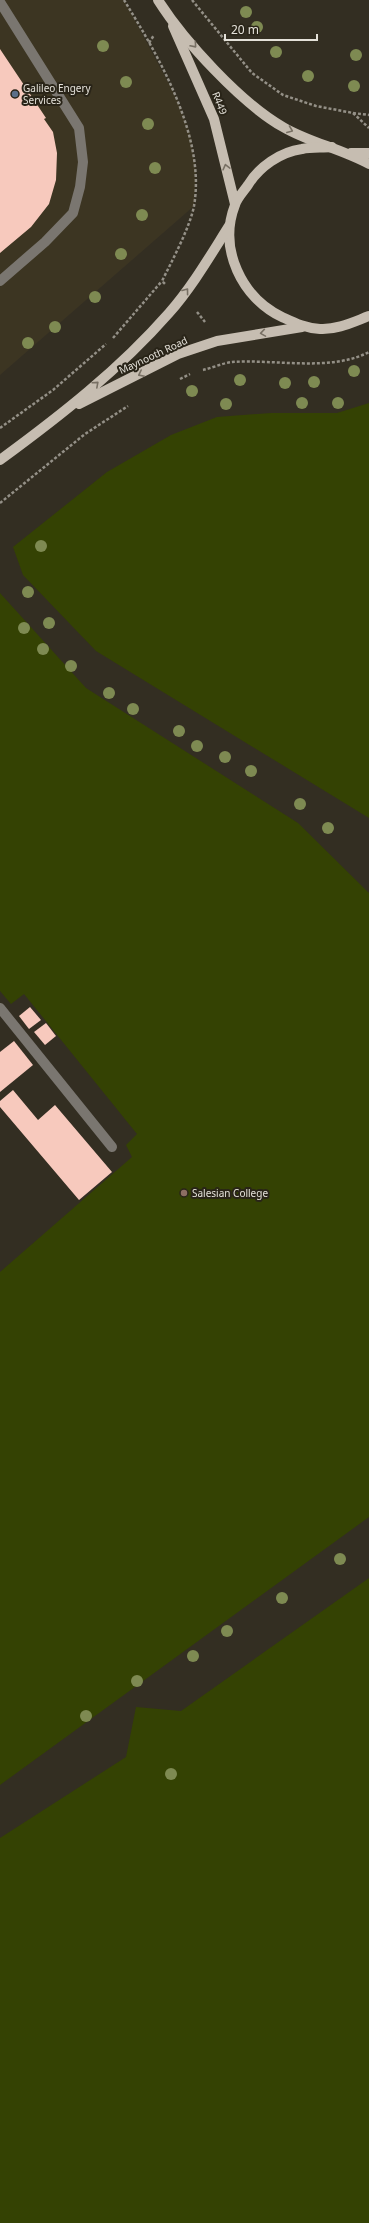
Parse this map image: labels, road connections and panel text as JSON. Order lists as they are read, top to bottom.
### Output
{
  "streets": {
    "main road": ["R449", "Maynooth Road"]
  },
  "one_way": ["R449"],
  "places": ["Galileo Engery Services", "Salesian College"],
  "scale_bar": "20 m"
}
